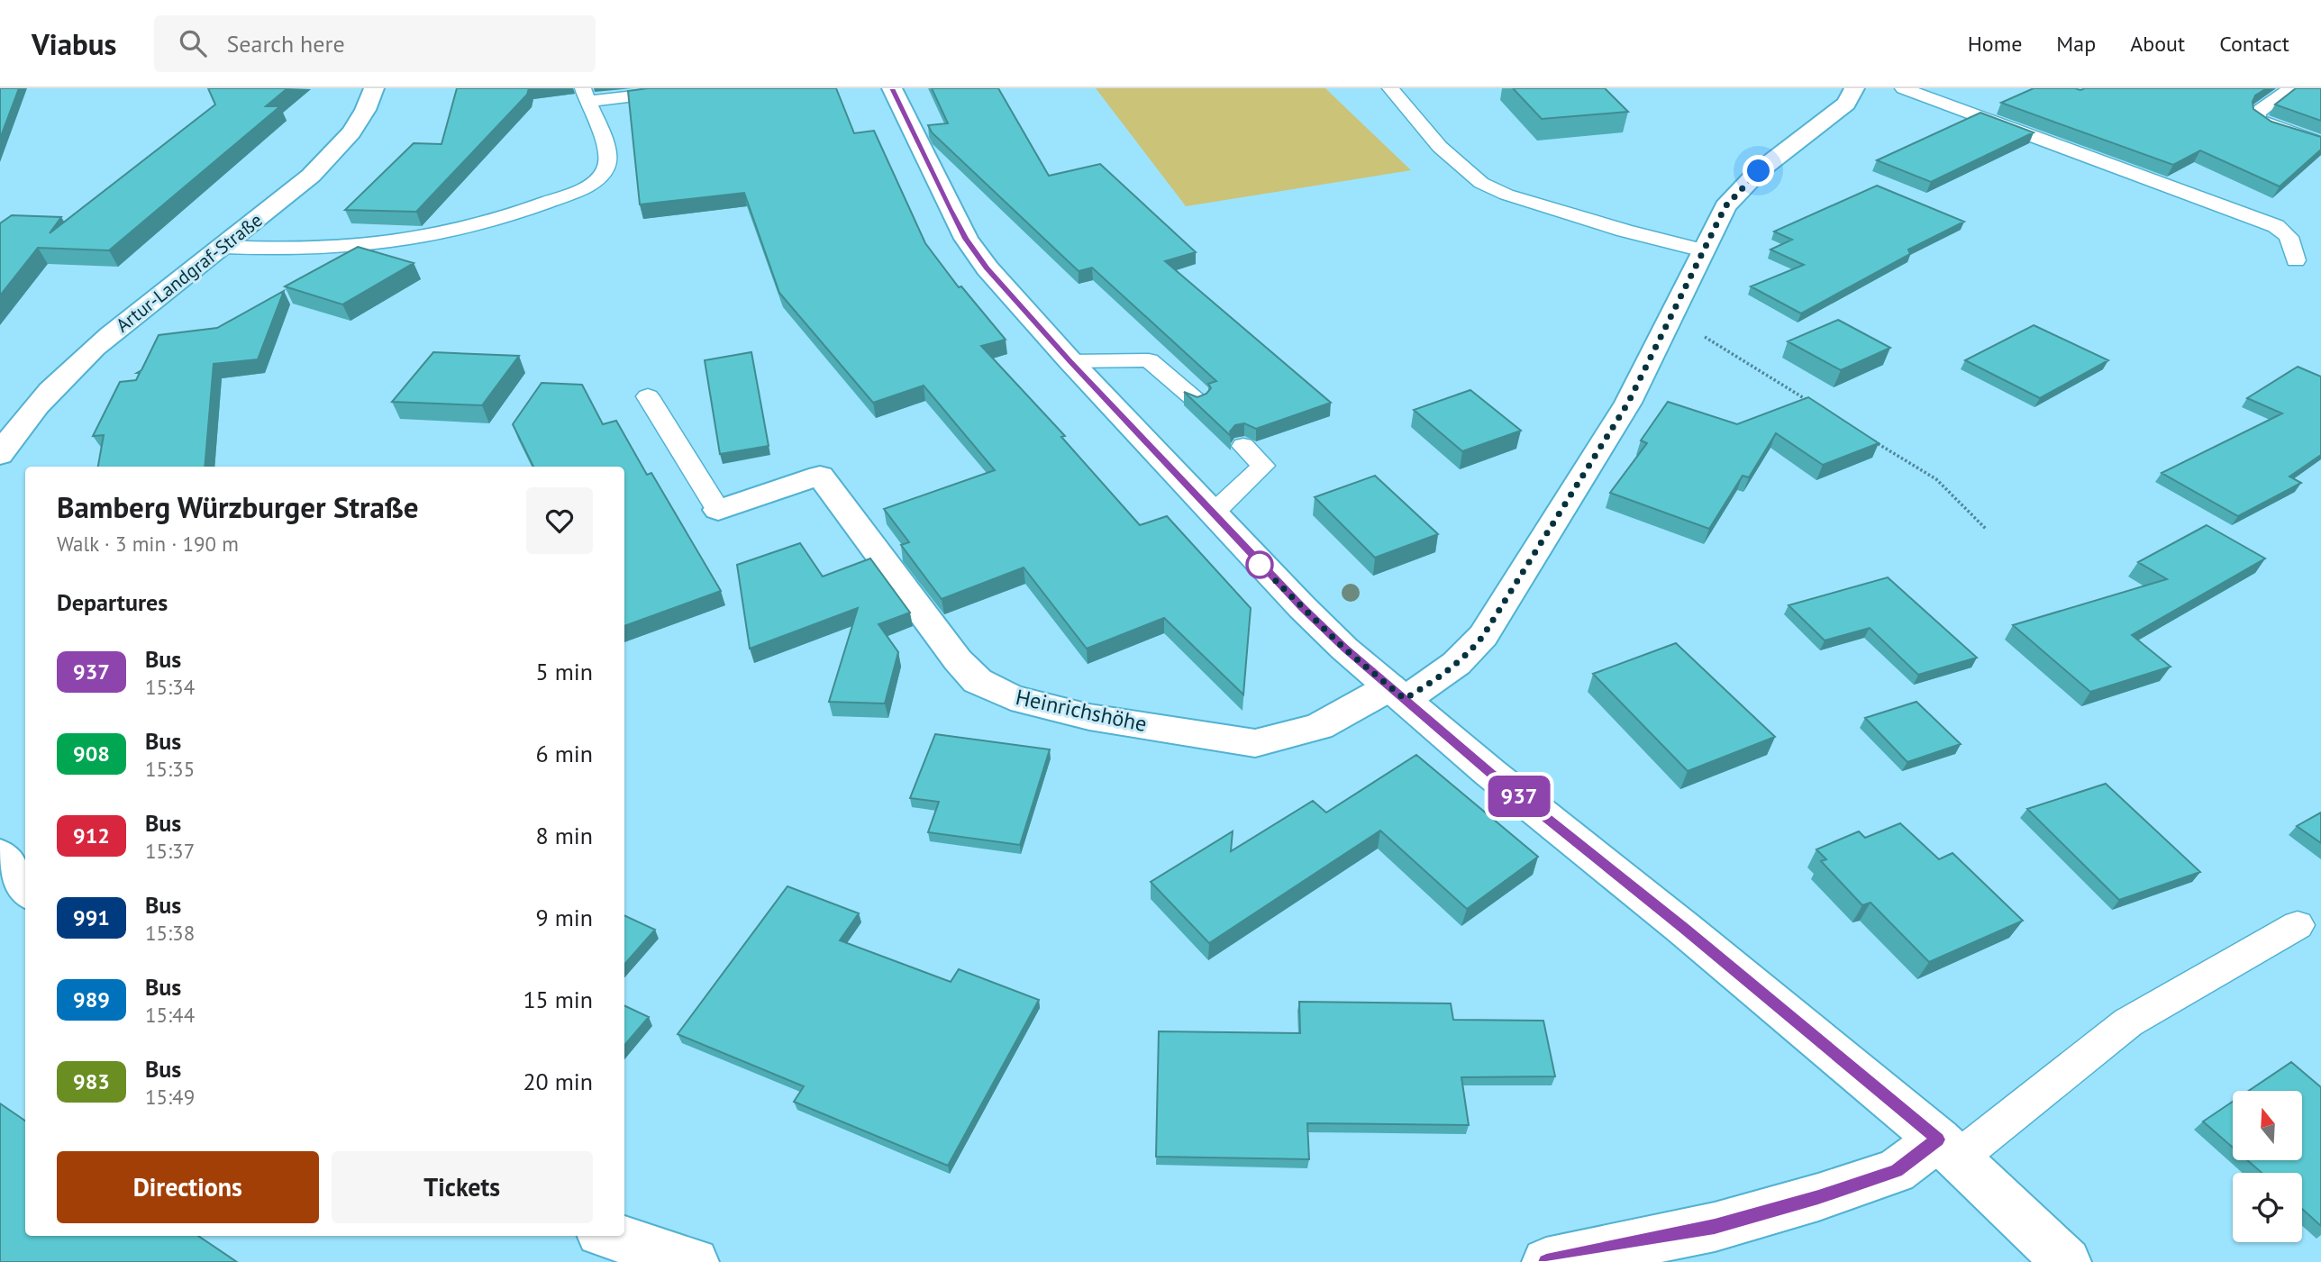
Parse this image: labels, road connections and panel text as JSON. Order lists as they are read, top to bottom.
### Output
{
  "streets": {
    "street": ["Artur-Landgraf-Straße", "Heinrichshöhe"]
  },
  "lines": ["bus line 937"],
  "north": "top",
  "page": {
    "header": "Viabus",
    "search": "Search here",
    "nav": [
      "Home",
      "Map",
      "About",
      "Contact"
    ],
    "on_map": "937",
    "heading": [
      ["Bamberg Würzburger Straße", "Walk · 3 min · 190 m"],
      "Departures"
    ],
    "list": [
      {
        "mark": "937",
        "name": "Bus",
        "note": "15:34",
        "value": "5 min"
      },
      {
        "mark": "908",
        "name": "Bus",
        "note": "15:35",
        "value": "6 min"
      },
      {
        "mark": "912",
        "name": "Bus",
        "note": "15:37",
        "value": "8 min"
      },
      {
        "mark": "991",
        "name": "Bus",
        "note": "15:38",
        "value": "9 min"
      },
      {
        "mark": "989",
        "name": "Bus",
        "note": "15:44",
        "value": "15 min"
      },
      {
        "mark": "983",
        "name": "Bus",
        "note": "15:49",
        "value": "20 min"
      }
    ],
    "buttons": ["Directions", "Tickets"]
  }
}
